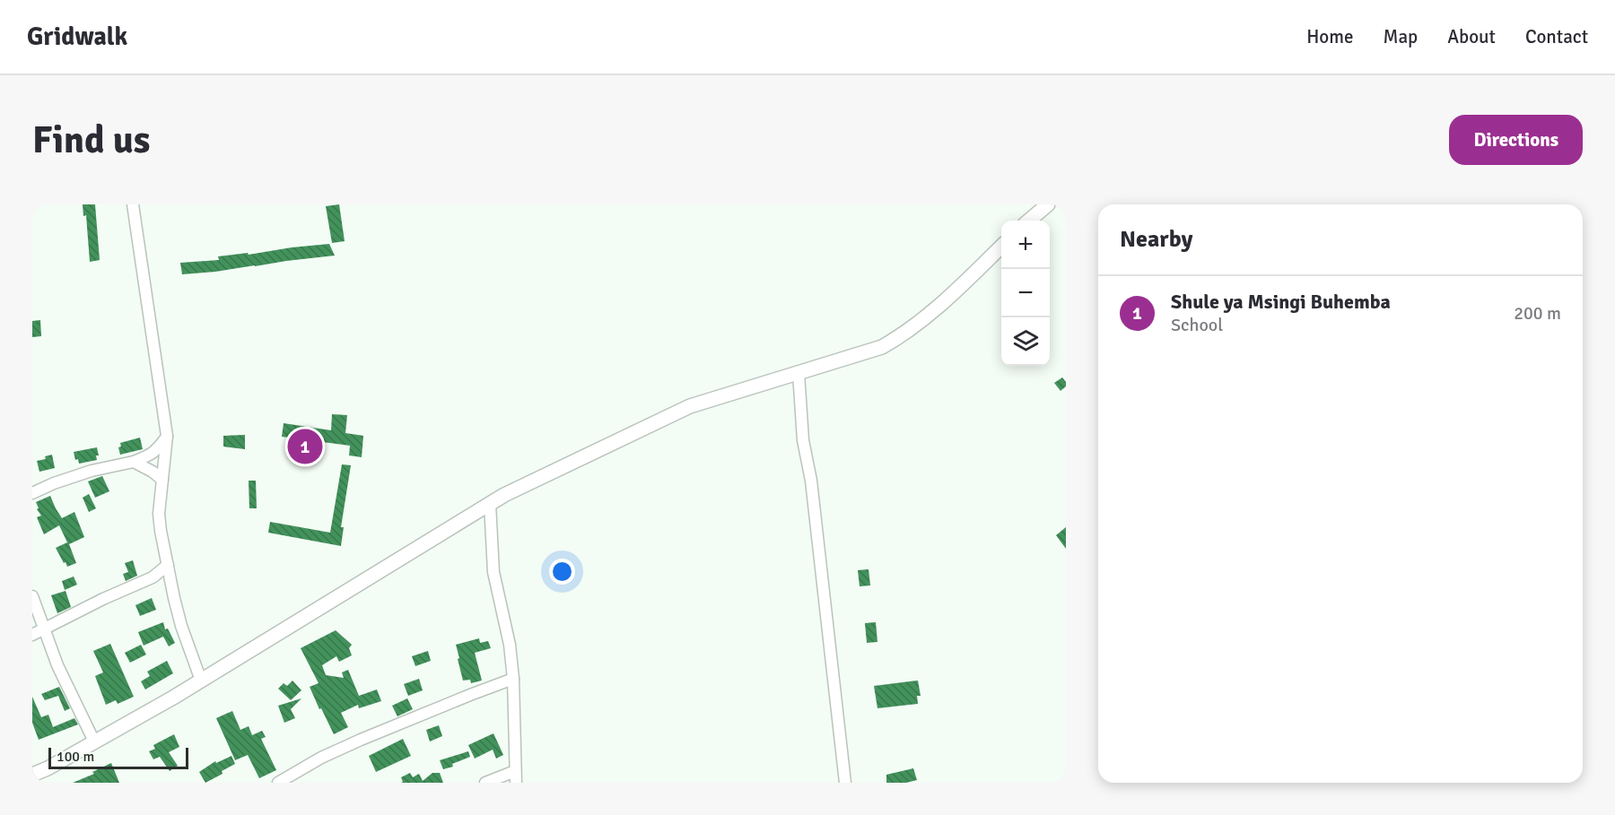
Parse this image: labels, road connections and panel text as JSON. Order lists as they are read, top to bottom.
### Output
{
  "scale_bar": "100 m",
  "page": {
    "header": "Gridwalk",
    "nav": [
      "Home",
      "Map",
      "About",
      "Contact"
    ],
    "buttons": "Directions",
    "title": "Find us",
    "heading": "Nearby",
    "map_buttons": ["+", "−"],
    "list": [
      {
        "mark": "1",
        "name": "Shule ya Msingi Buhemba",
        "note": "School",
        "value": "200 m"
      }
    ],
    "pins": "1",
    "scale": "100 m"
  }
}
